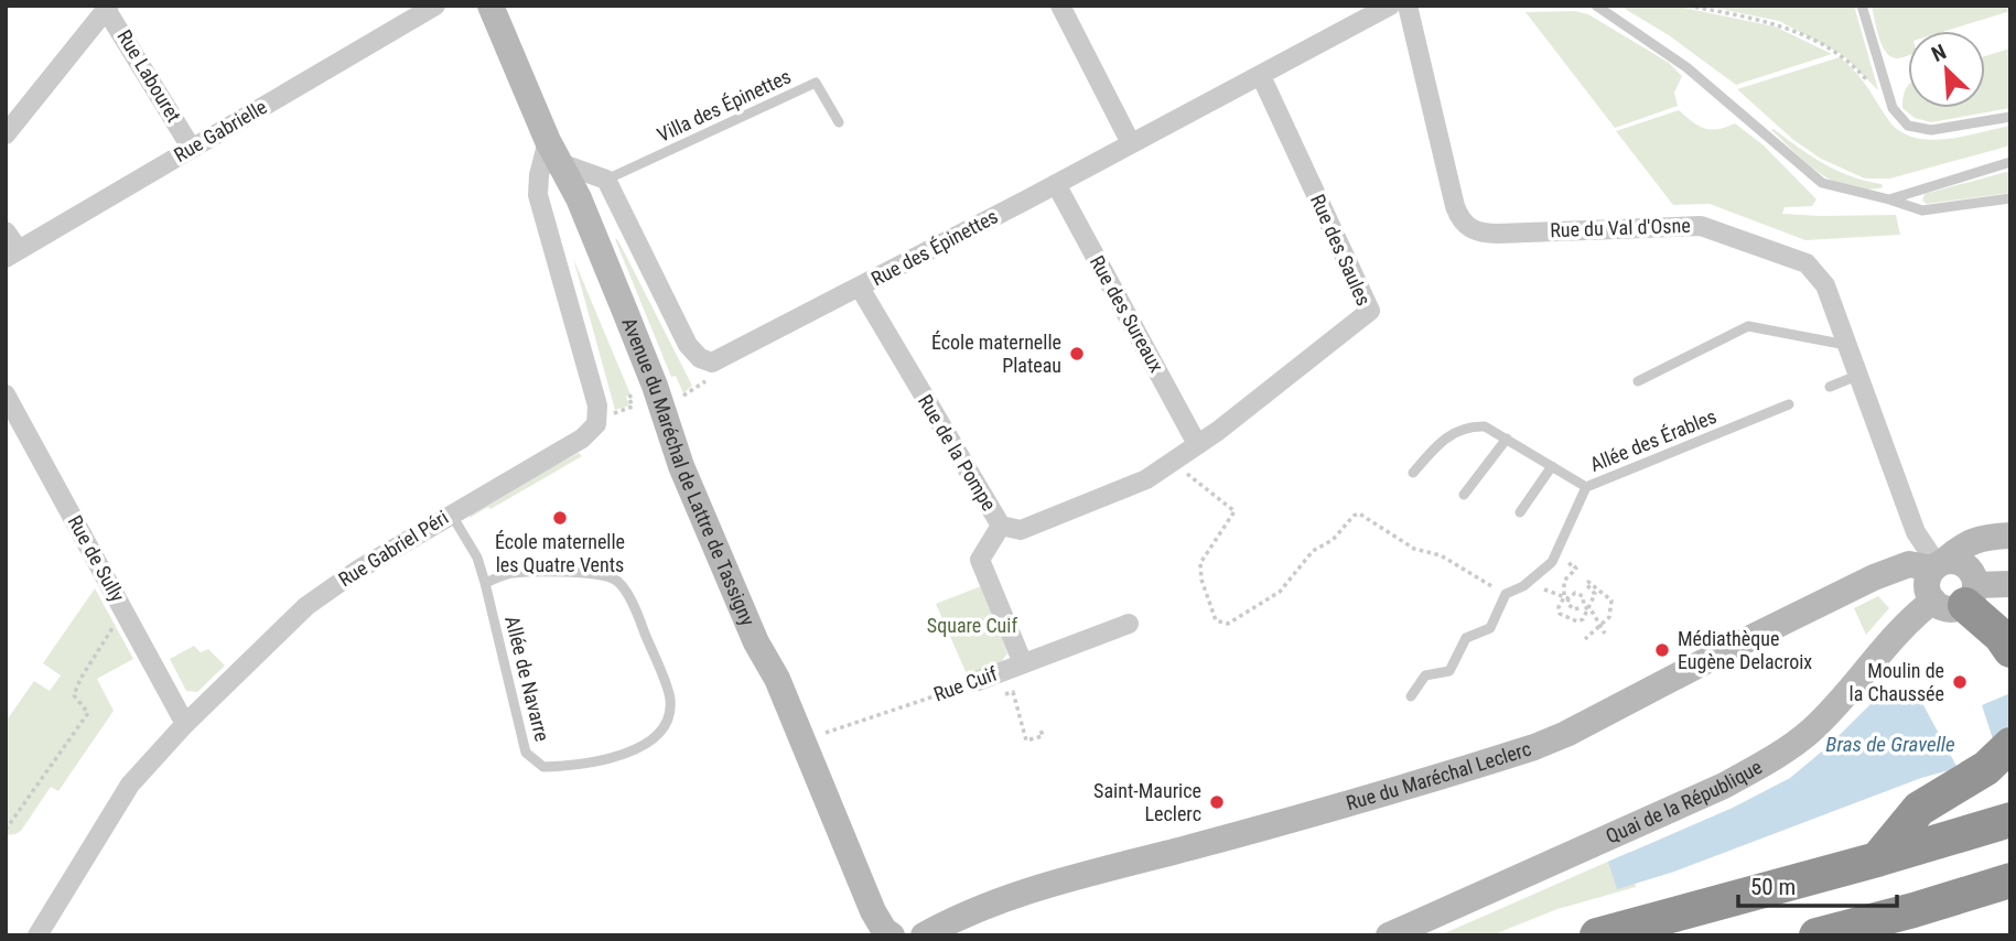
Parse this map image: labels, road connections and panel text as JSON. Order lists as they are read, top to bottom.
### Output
{
  "streets": {
    "main road": ["Avenue du Maréchal de Lattre de Tassigny", "Rue du Maréchal Leclerc", "Quai de la République"],
    "street": [
      "Rue Labouret",
      "Rue Gabrielle",
      "Rue du Val d'Osne",
      "Rue des Épinettes",
      "Rue des Saules",
      "Rue des Sureaux",
      "Rue de la Pompe",
      "Rue Gabriel Péri",
      "Rue de Sully",
      "Rue Cuif"
    ],
    "lane": ["Villa des Épinettes", "Allée des Érables", "Allée de Navarre"]
  },
  "crossings": [
    ["Rue Labouret", "Rue Gabrielle"],
    ["Villa des Épinettes", "Rue des Épinettes"],
    ["Rue du Val d'Osne", "Rue du Maréchal Leclerc"],
    ["Rue des Épinettes", "Rue des Saules"],
    ["Rue des Épinettes", "Rue des Sureaux"],
    ["Rue des Épinettes", "Rue de la Pompe"],
    ["Rue des Saules", "Rue des Sureaux"],
    ["Rue de la Pompe", "Rue Cuif"],
    ["Avenue du Maréchal de Lattre de Tassigny", "Rue Gabriel Péri"],
    ["Avenue du Maréchal de Lattre de Tassigny", "Rue Cuif"],
    ["Rue Gabriel Péri", "Rue de Sully"],
    ["Rue Gabriel Péri", "Allée de Navarre"]
  ],
  "water": ["Bras de Gravelle"],
  "parks": ["Square Cuif"],
  "places": [
    "École maternelle Plateau",
    "École maternelle les Quatre Vents",
    "Médiathèque Eugène Delacroix",
    "Moulin de la Chaussée",
    "Saint-Maurice Leclerc"
  ],
  "scale_bar": "50 m",
  "north": "top left"
}
